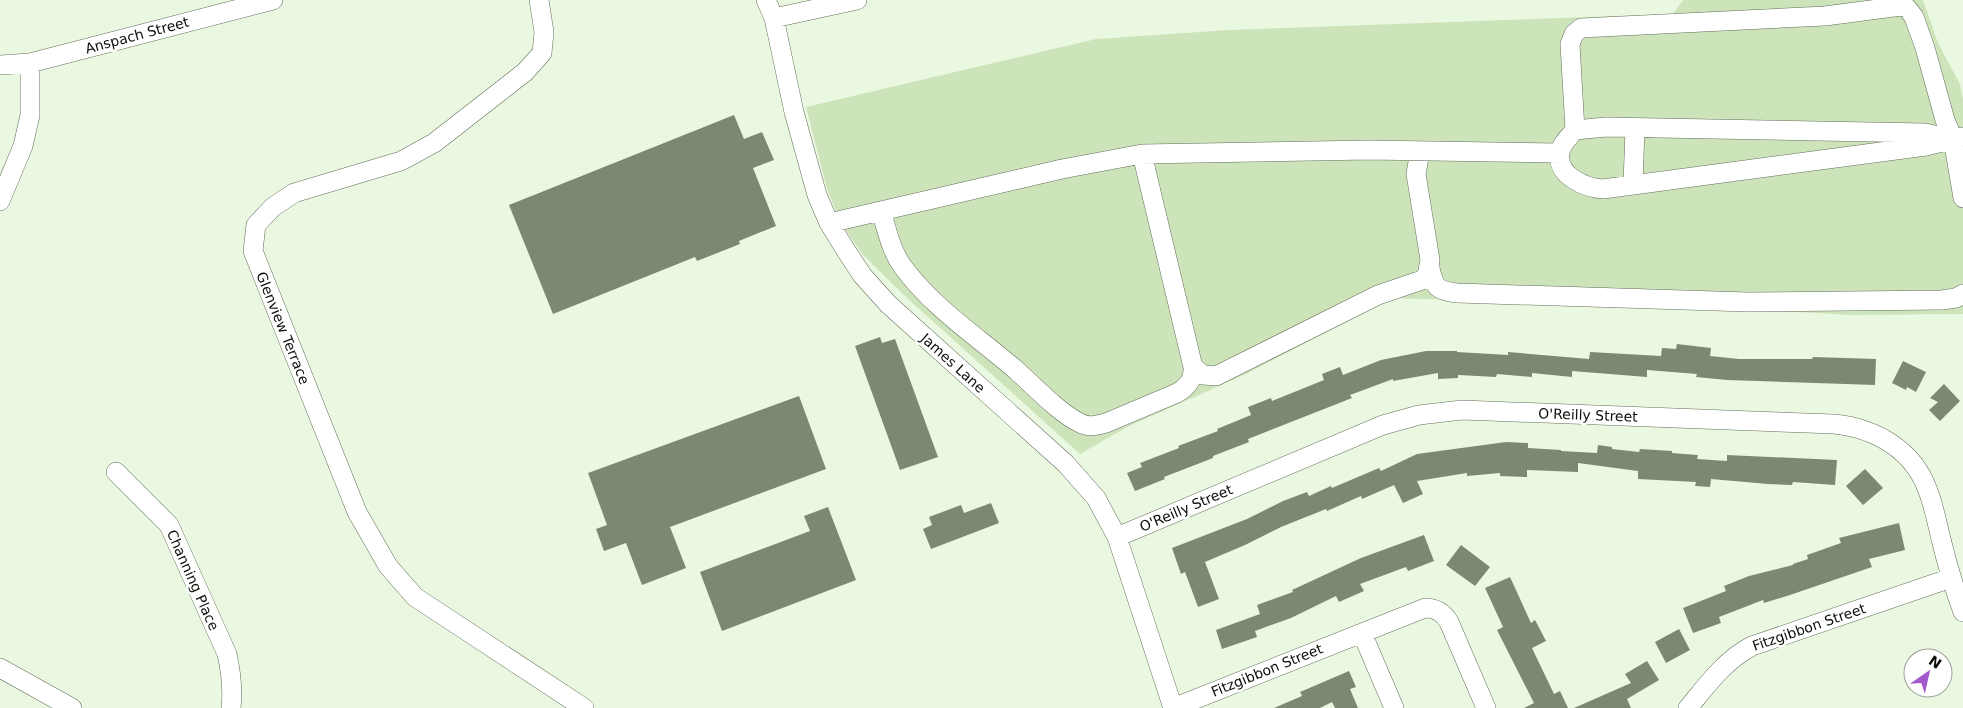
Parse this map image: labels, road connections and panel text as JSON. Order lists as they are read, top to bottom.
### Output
{
  "streets": {
    "street": [
      "Anspach Street",
      "Glenview Terrace",
      "James Lane",
      "O'Reilly Street",
      "Channing Place",
      "Fitzgibbon Street"
    ]
  },
  "crossings": [
    ["James Lane", "O'Reilly Street"],
    ["James Lane", "Fitzgibbon Street"],
    ["O'Reilly Street", "Fitzgibbon Street"]
  ],
  "north": "top right"
}
